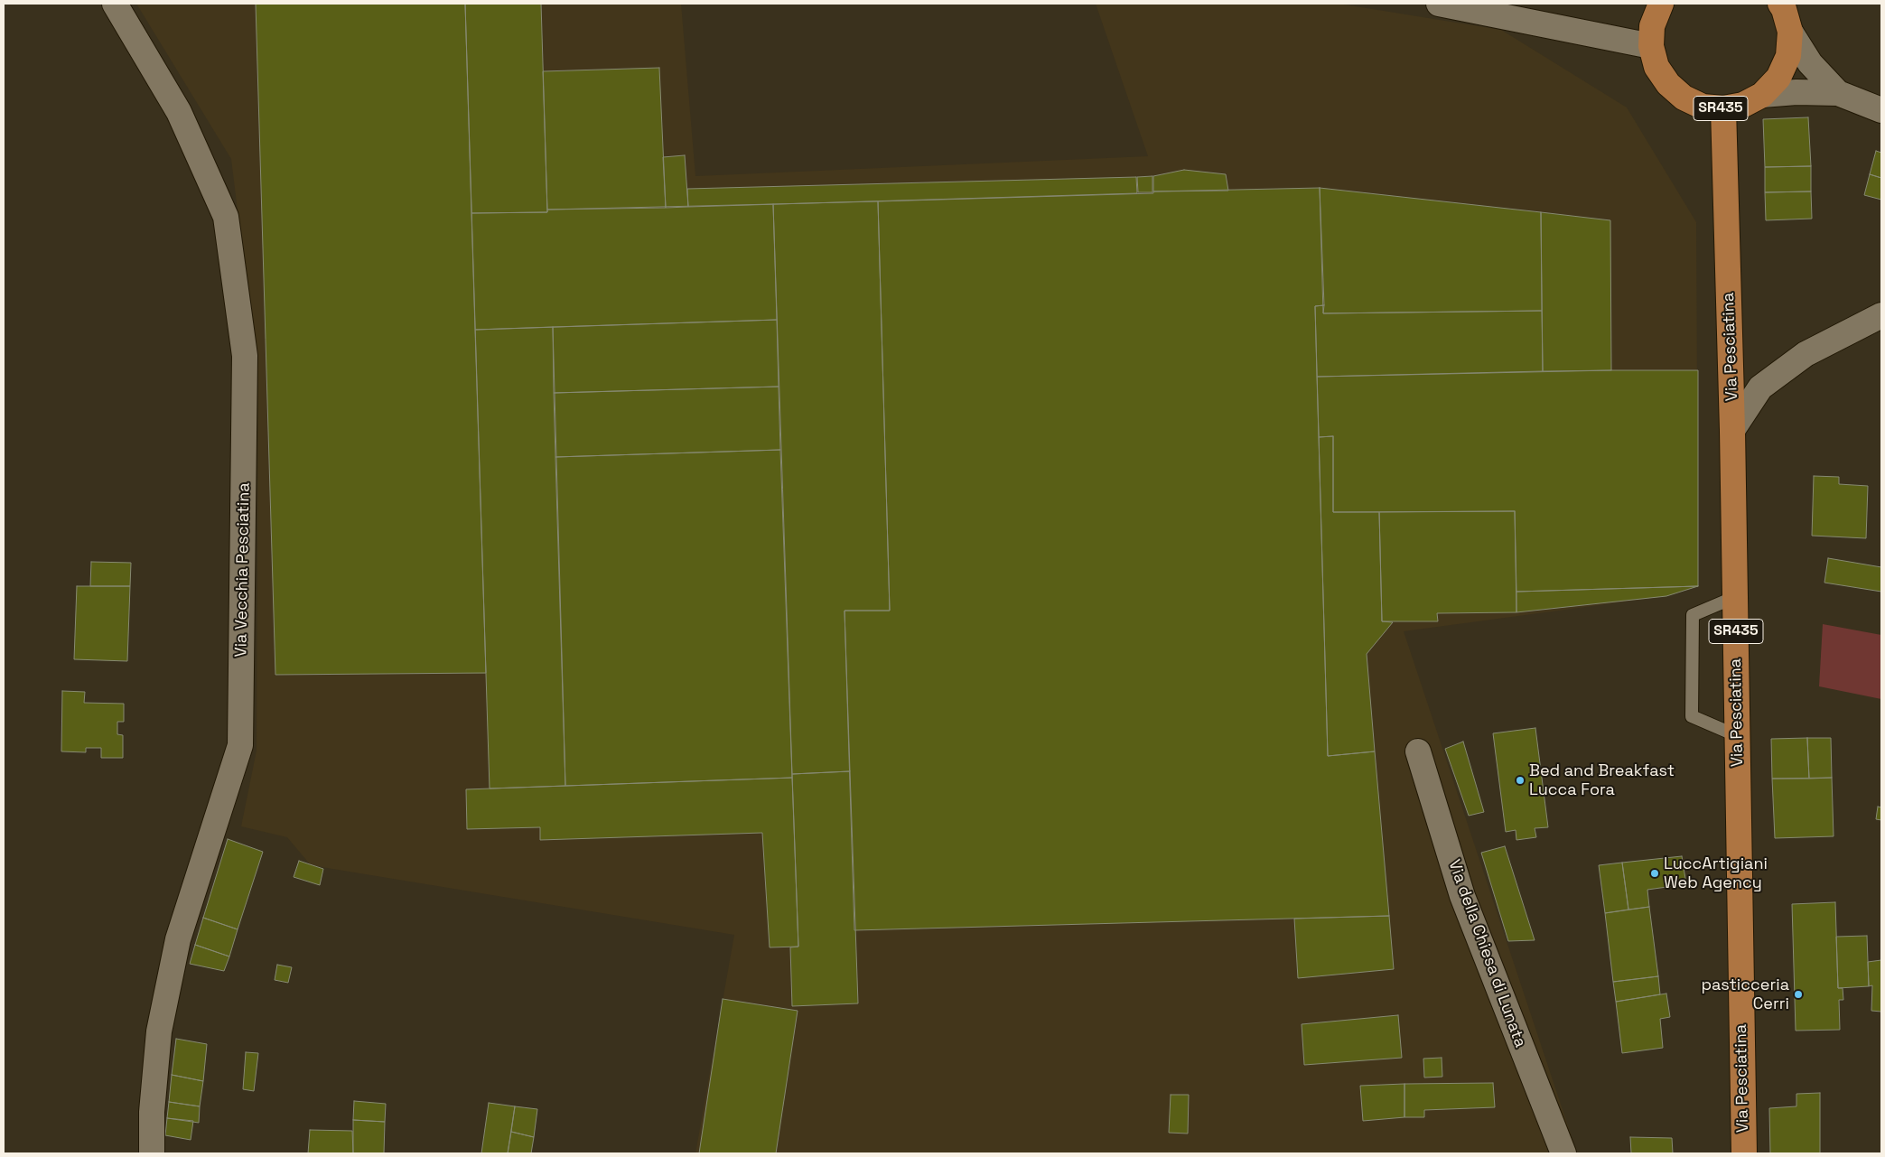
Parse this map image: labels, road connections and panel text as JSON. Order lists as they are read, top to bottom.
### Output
{
  "streets": {
    "main road": ["SR435", "Via Pesciatina"],
    "street": ["Via Vecchia Pesciatina", "Via della Chiesa di Lunata"]
  },
  "crossings": [
    ["SR435", "Via Pesciatina"]
  ],
  "places": ["Bed and Breakfast Lucca Fora", "LuccArtigiani Web Agency", "pasticceria Cerri"]
}
